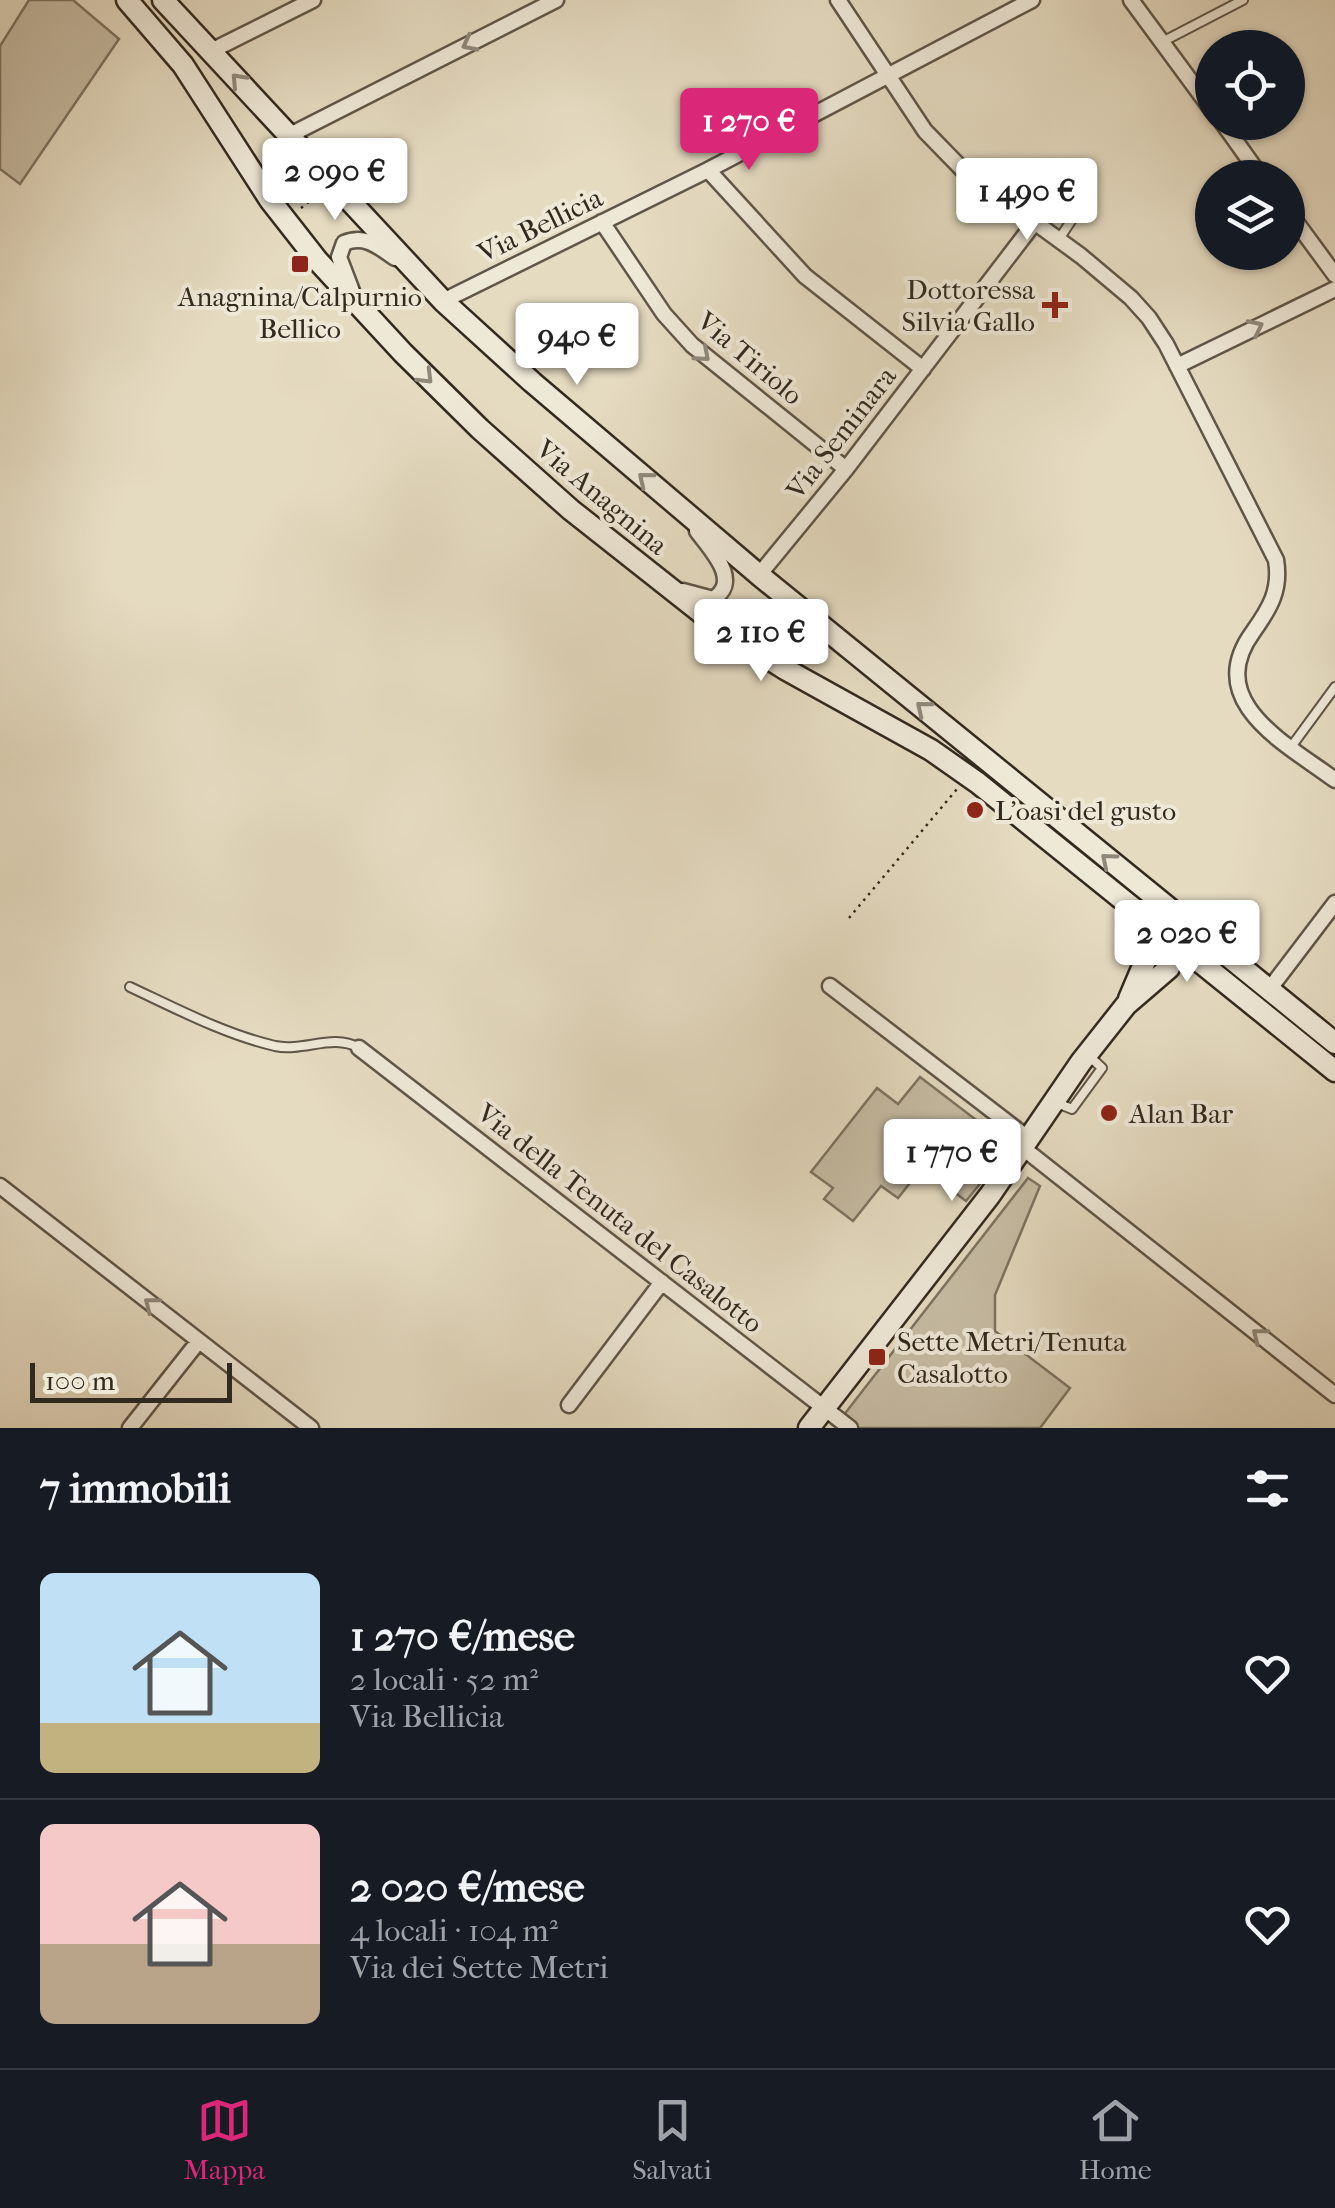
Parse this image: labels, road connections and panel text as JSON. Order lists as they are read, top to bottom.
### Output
{
  "streets": {
    "main road": ["Via Anagnina"],
    "street": [
      "Via Bellicia",
      "Via Tiriolo",
      "Via Seminara",
      "Via della Tenuta del Casalotto"
    ]
  },
  "crossings": [
    ["Via Bellicia", "Via Tiriolo"],
    ["Via Bellicia", "Via Anagnina"],
    ["Via Tiriolo", "Via Seminara"],
    ["Via Seminara", "Via Anagnina"]
  ],
  "one_way": ["Via Tiriolo"],
  "places": {
    "transit": ["Anagnina/Calpurnio Bellico", "Sette Metri/Tenuta Casalotto"],
    "health": ["Dottoressa Silvia Gallo"],
    "other": ["L'oasi del gusto", "Alan Bar"]
  },
  "scale_bar": "100 m",
  "page": {
    "price": [
      "1 270 €",
      "2 090 €",
      "1 490 €",
      "940 €",
      "2 110 €",
      "2 020 €",
      "1 770 €"
    ],
    "scale": "100 m",
    "heading": "7 immobili",
    "list": [
      {
        "name": "1 270 €/mese",
        "note": "2 locali · 52 m² · Via Bellicia"
      },
      {
        "name": "2 020 €/mese",
        "note": "4 locali · 104 m² · Via dei Sette Metri"
      }
    ],
    "tabs": ["Mappa", "Salvati", "Home"]
  }
}
